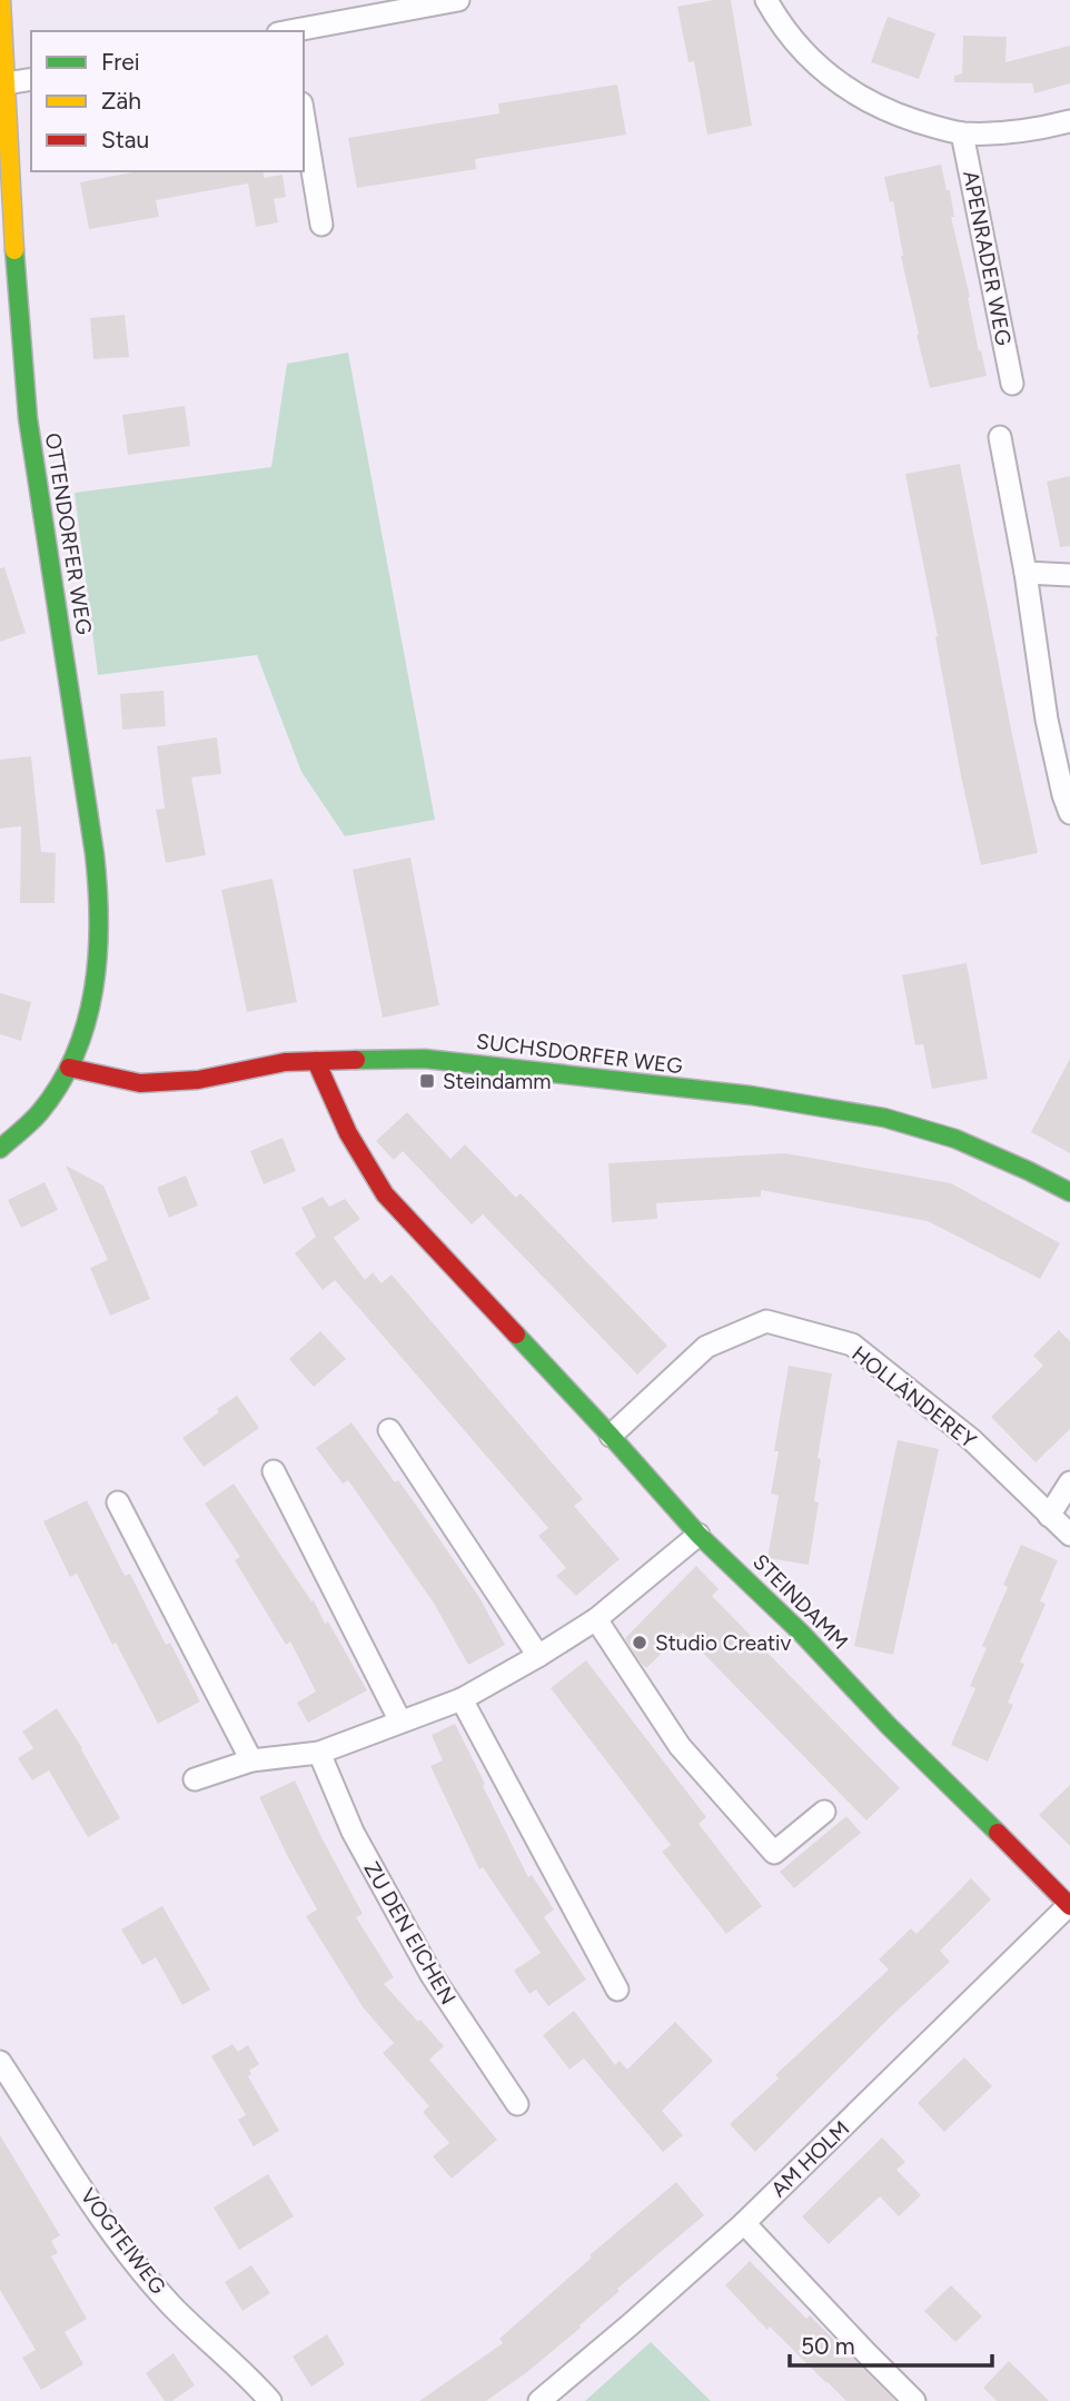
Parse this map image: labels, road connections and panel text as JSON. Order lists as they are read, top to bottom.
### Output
{
  "streets": {
    "street": [
      "APENRADER WEG",
      "OTTENDORFER WEG",
      "SUCHSDORFER WEG",
      "HOLLÄNDEREY",
      "STEINDAMM",
      "ZU DEN EICHEN",
      "AM HOLM",
      "VOGTEIWEG"
    ]
  },
  "crossings": [
    ["OTTENDORFER WEG", "SUCHSDORFER WEG"],
    ["SUCHSDORFER WEG", "STEINDAMM"],
    ["HOLLÄNDEREY", "STEINDAMM"],
    ["STEINDAMM", "AM HOLM"]
  ],
  "places": {
    "transit": ["Steindamm"],
    "other": ["Studio Creativ"]
  },
  "legend": ["Frei", "Zäh", "Stau"],
  "scale_bar": "50 m"
}
